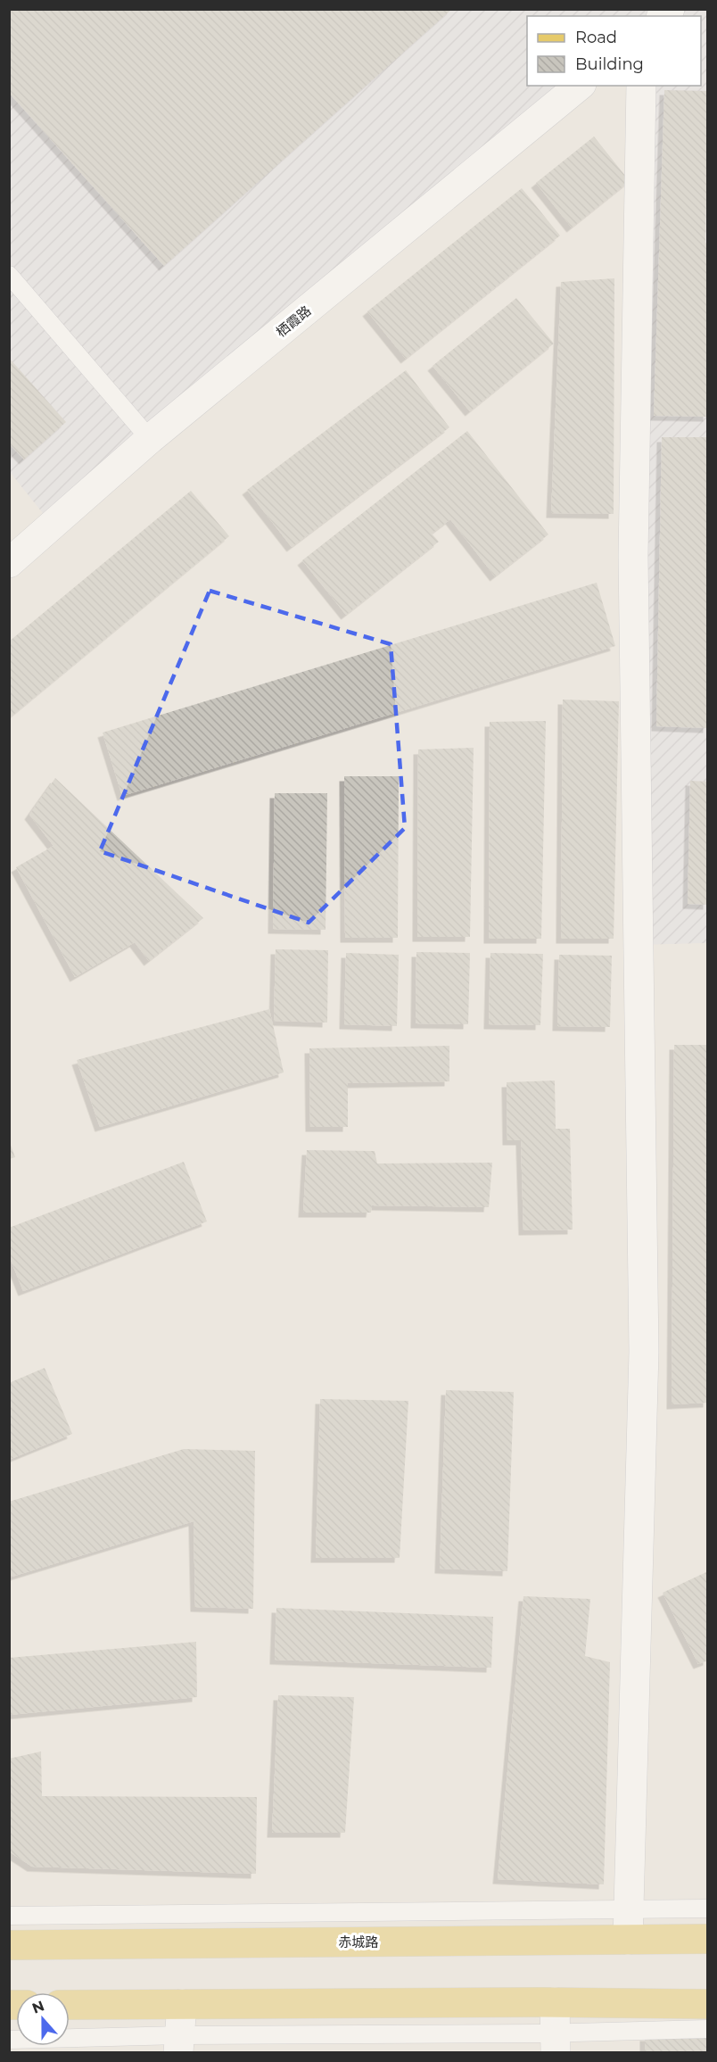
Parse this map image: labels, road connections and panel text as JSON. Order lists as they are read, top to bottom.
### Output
{
  "streets": {
    "main road": ["赤城路"],
    "street": ["栖霞路"]
  },
  "legend": ["Road", "Building"],
  "north": "top"
}
